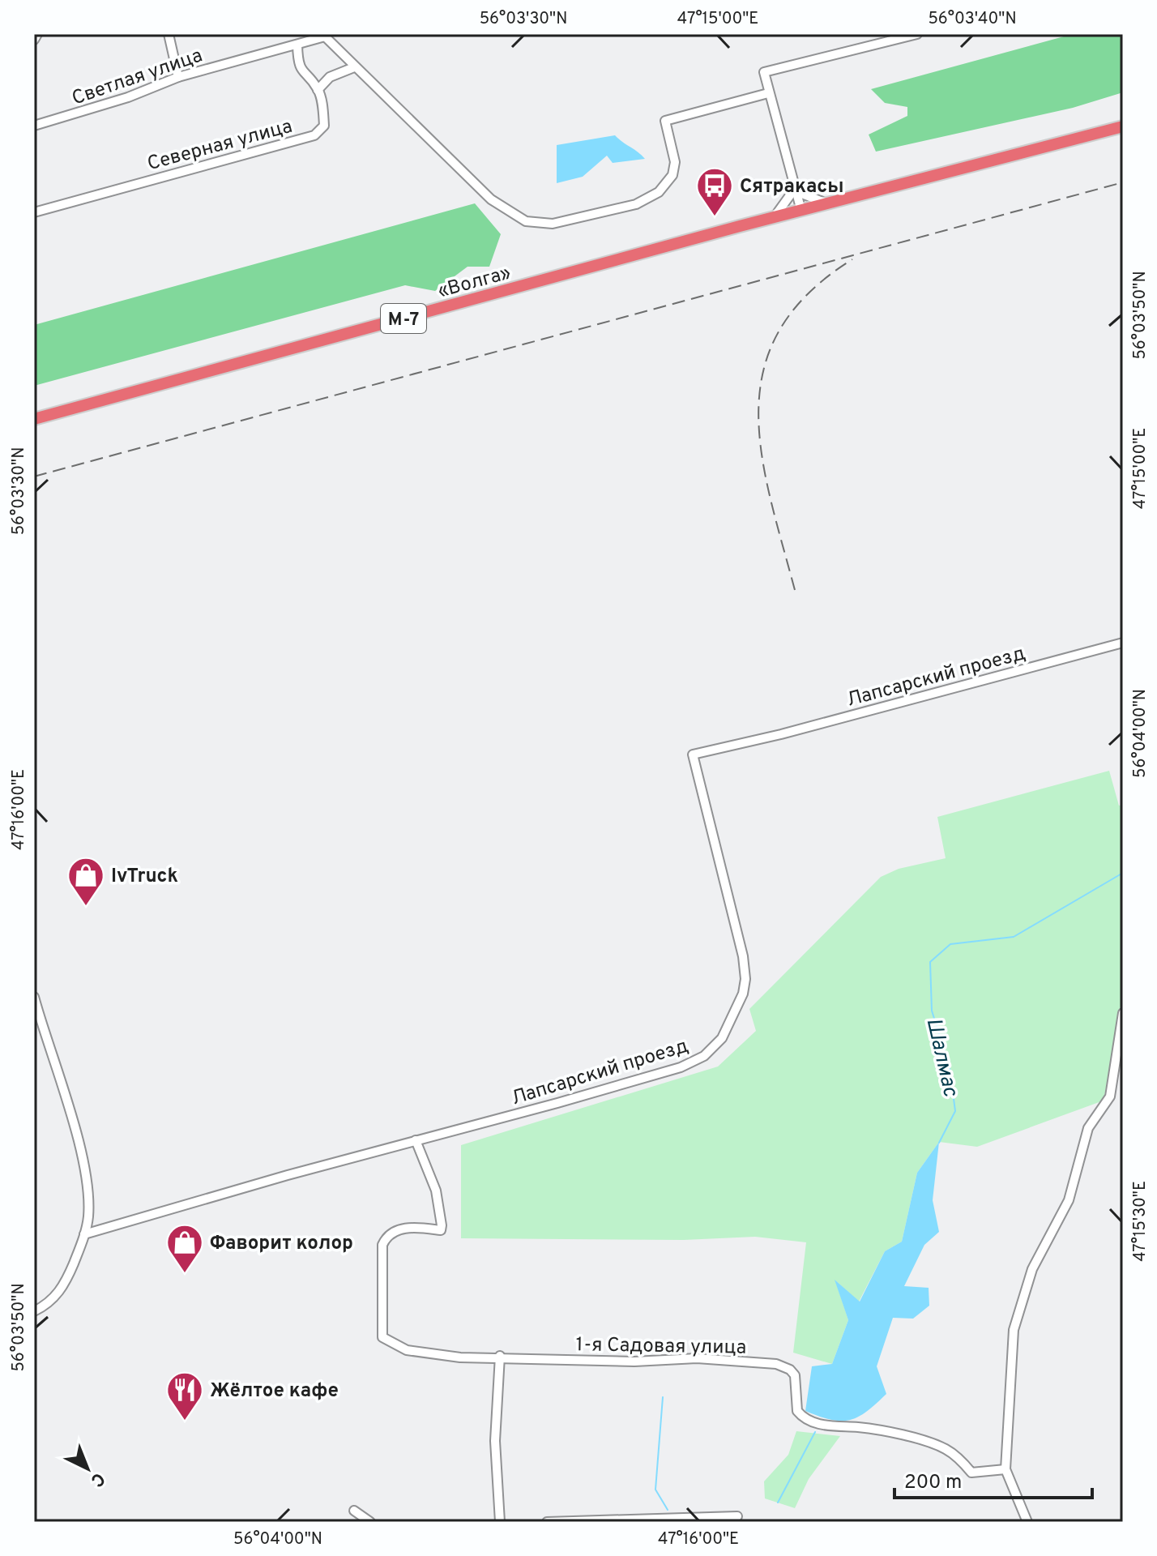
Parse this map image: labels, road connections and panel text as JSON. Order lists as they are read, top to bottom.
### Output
{
  "streets": {
    "highway": ["«Волга»", "М-7"],
    "street": [
      "Светлая улица",
      "Северная улица",
      "Лапсарский проезд",
      "1-я Садовая улица"
    ]
  },
  "crossings": [
    ["Светлая улица", "Северная улица"],
    ["Лапсарский проезд", "1-я Садовая улица"]
  ],
  "water": ["Шалмас"],
  "places": {
    "bus stop": ["Сятракасы"],
    "shop": ["IvTruck", "Фаворит колор"],
    "restaurant": ["Жёлтое кафе"]
  },
  "scale_bar": "200 m",
  "north": "bottom right",
  "coordinates": [
    "56°03'30\"N",
    "47°15'00\"E",
    "56°03'40\"N",
    "56°03'50\"N",
    "56°04'00\"N",
    "47°16'00\"E",
    "47°15'30\"E"
  ]
}
